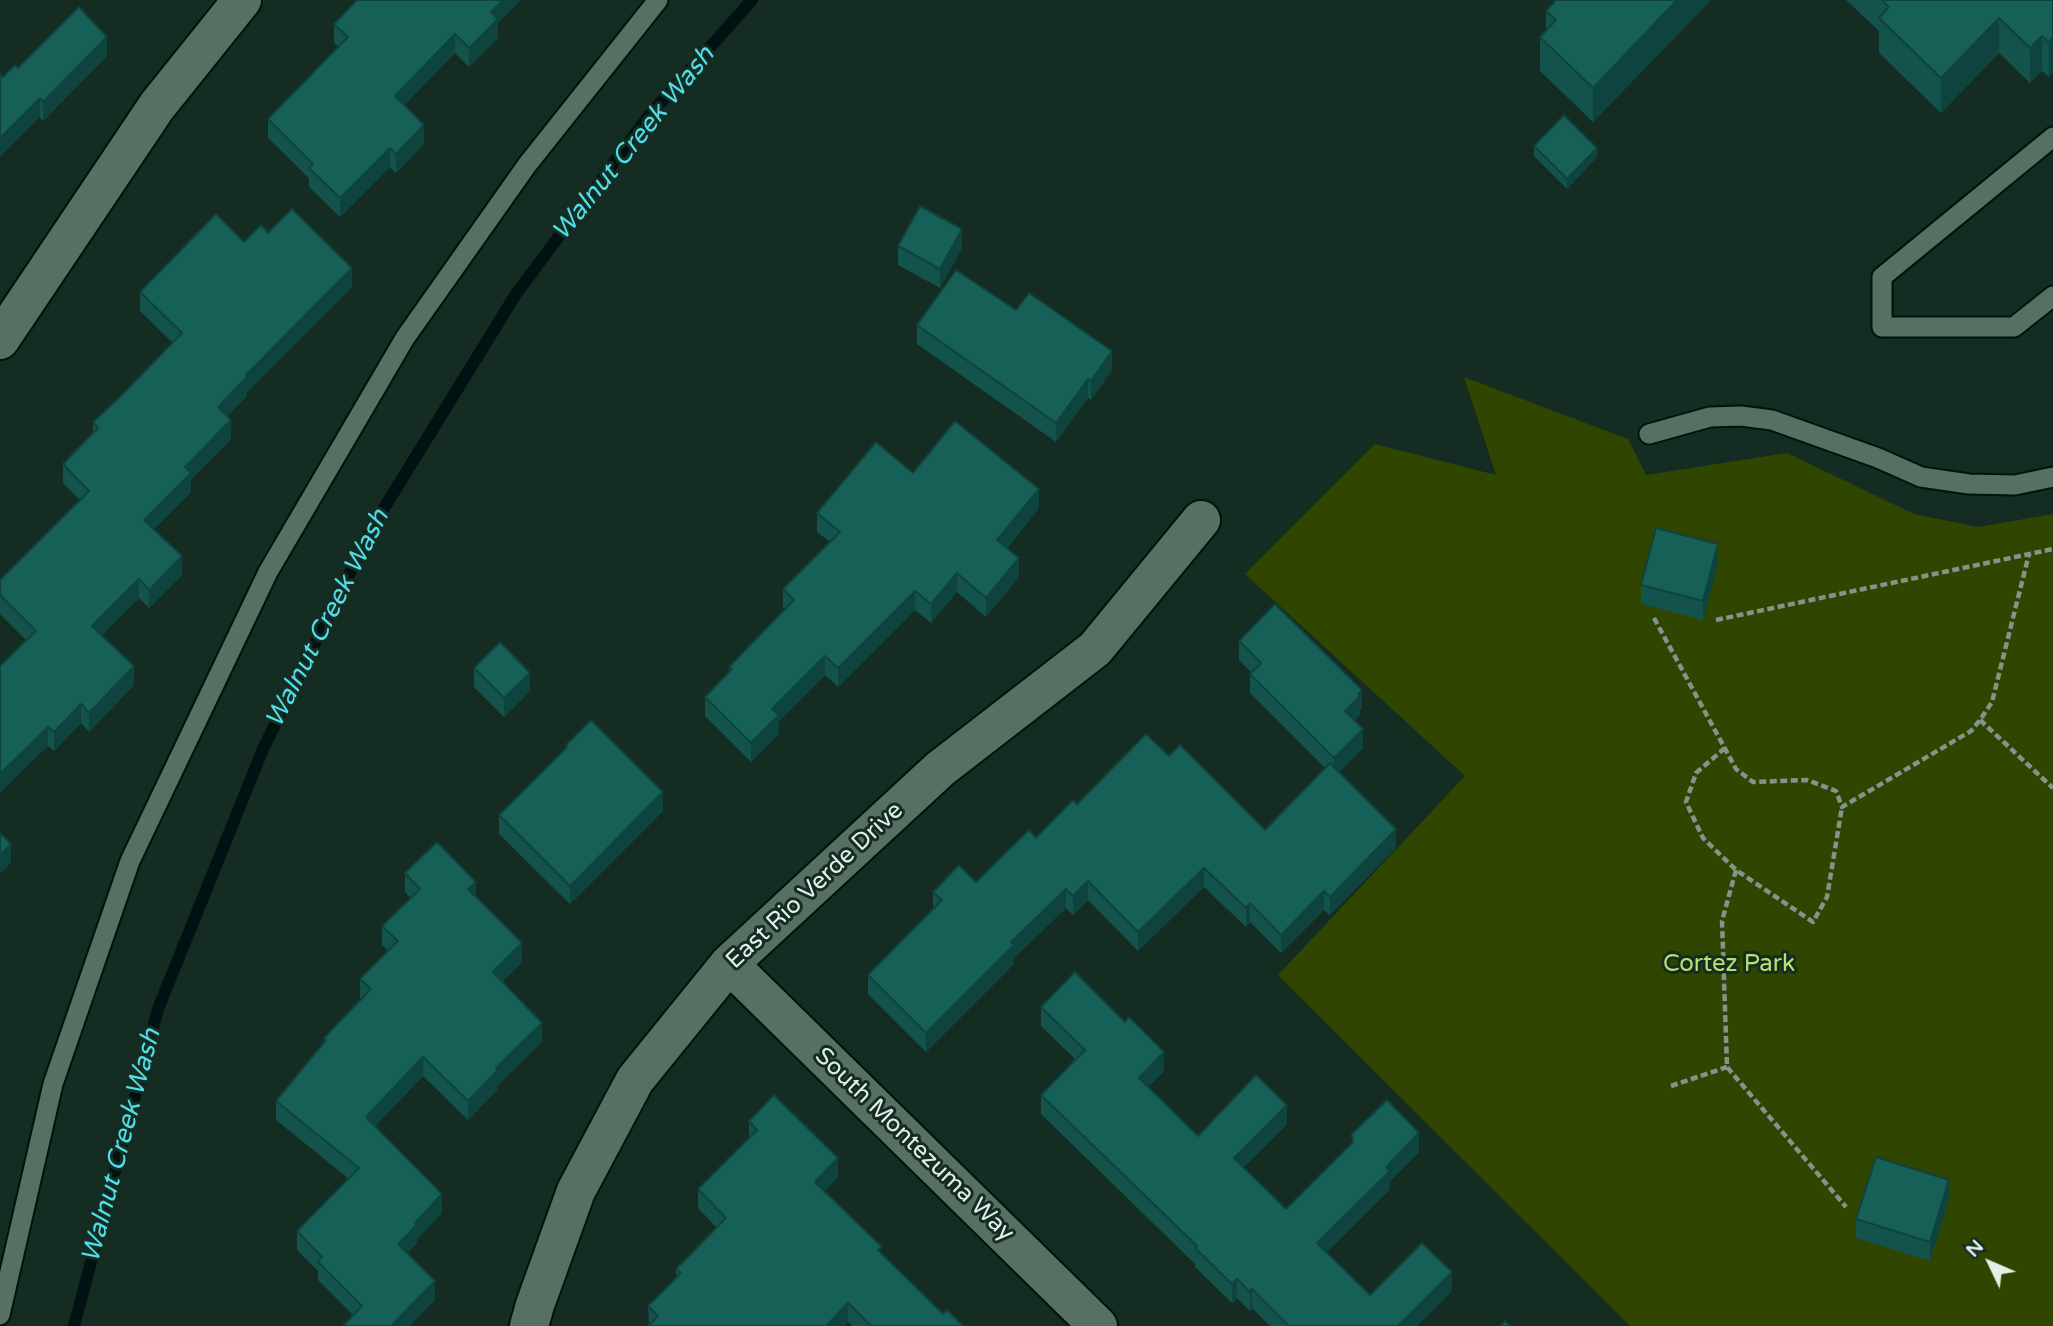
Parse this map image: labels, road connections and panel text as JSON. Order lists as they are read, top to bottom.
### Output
{
  "streets": {
    "street": ["East Rio Verde Drive", "South Montezuma Way"]
  },
  "crossings": [
    ["East Rio Verde Drive", "South Montezuma Way"]
  ],
  "water": ["Walnut Creek Wash"],
  "parks": ["Cortez Park"],
  "north": "top left"
}
